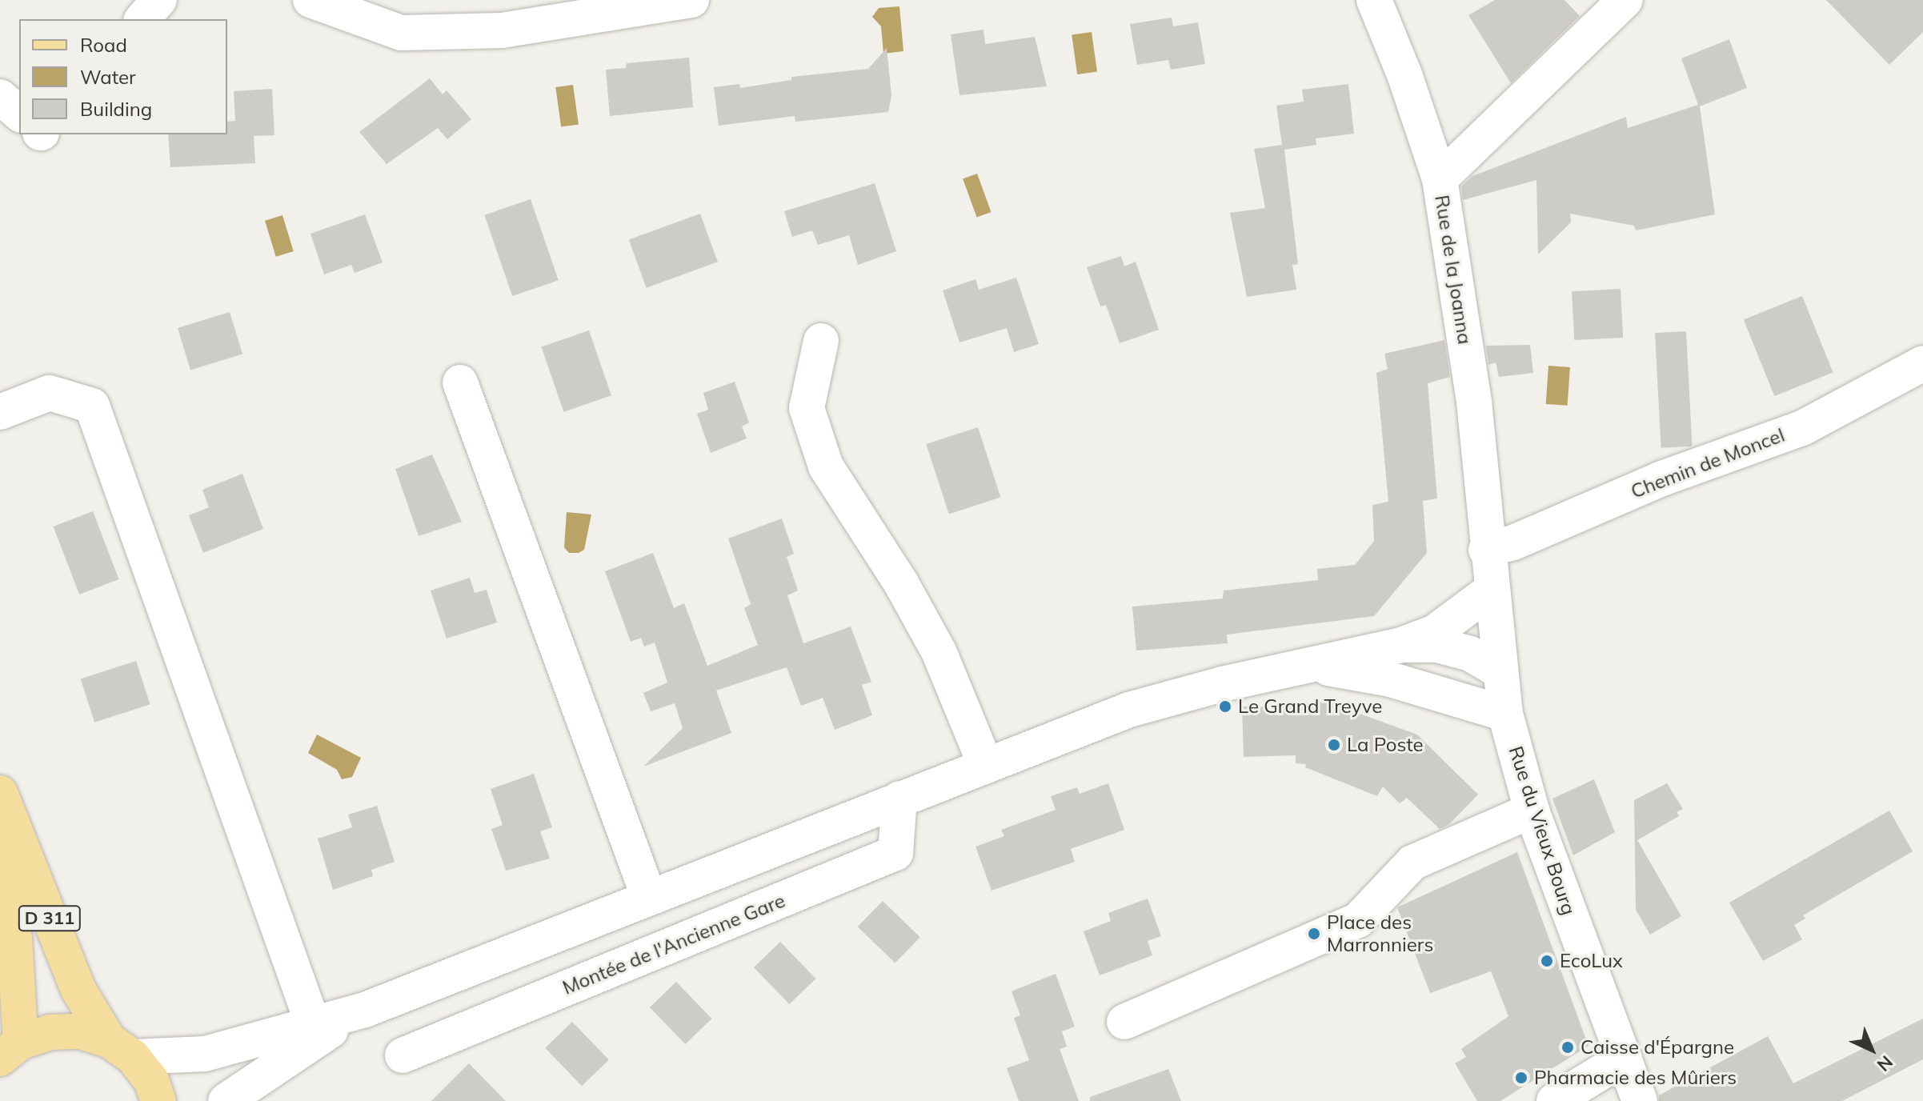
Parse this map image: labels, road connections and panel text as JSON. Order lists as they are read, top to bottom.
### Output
{
  "streets": {
    "main road": ["D 311"],
    "street": [
      "Rue de la Joanna",
      "Chemin de Moncel",
      "Rue du Vieux Bourg",
      "Montée de l'Ancienne Gare"
    ]
  },
  "crossings": [
    ["Rue de la Joanna", "Chemin de Moncel"],
    ["Rue de la Joanna", "Rue du Vieux Bourg"],
    ["Chemin de Moncel", "Rue du Vieux Bourg"]
  ],
  "places": [
    "Le Grand Treyve",
    "La Poste",
    "Place des Marronniers",
    "EcoLux",
    "Caisse d'Épargne",
    "Pharmacie des Mûriers"
  ],
  "legend": ["Road", "Water", "Building"],
  "north": "bottom right"
}
